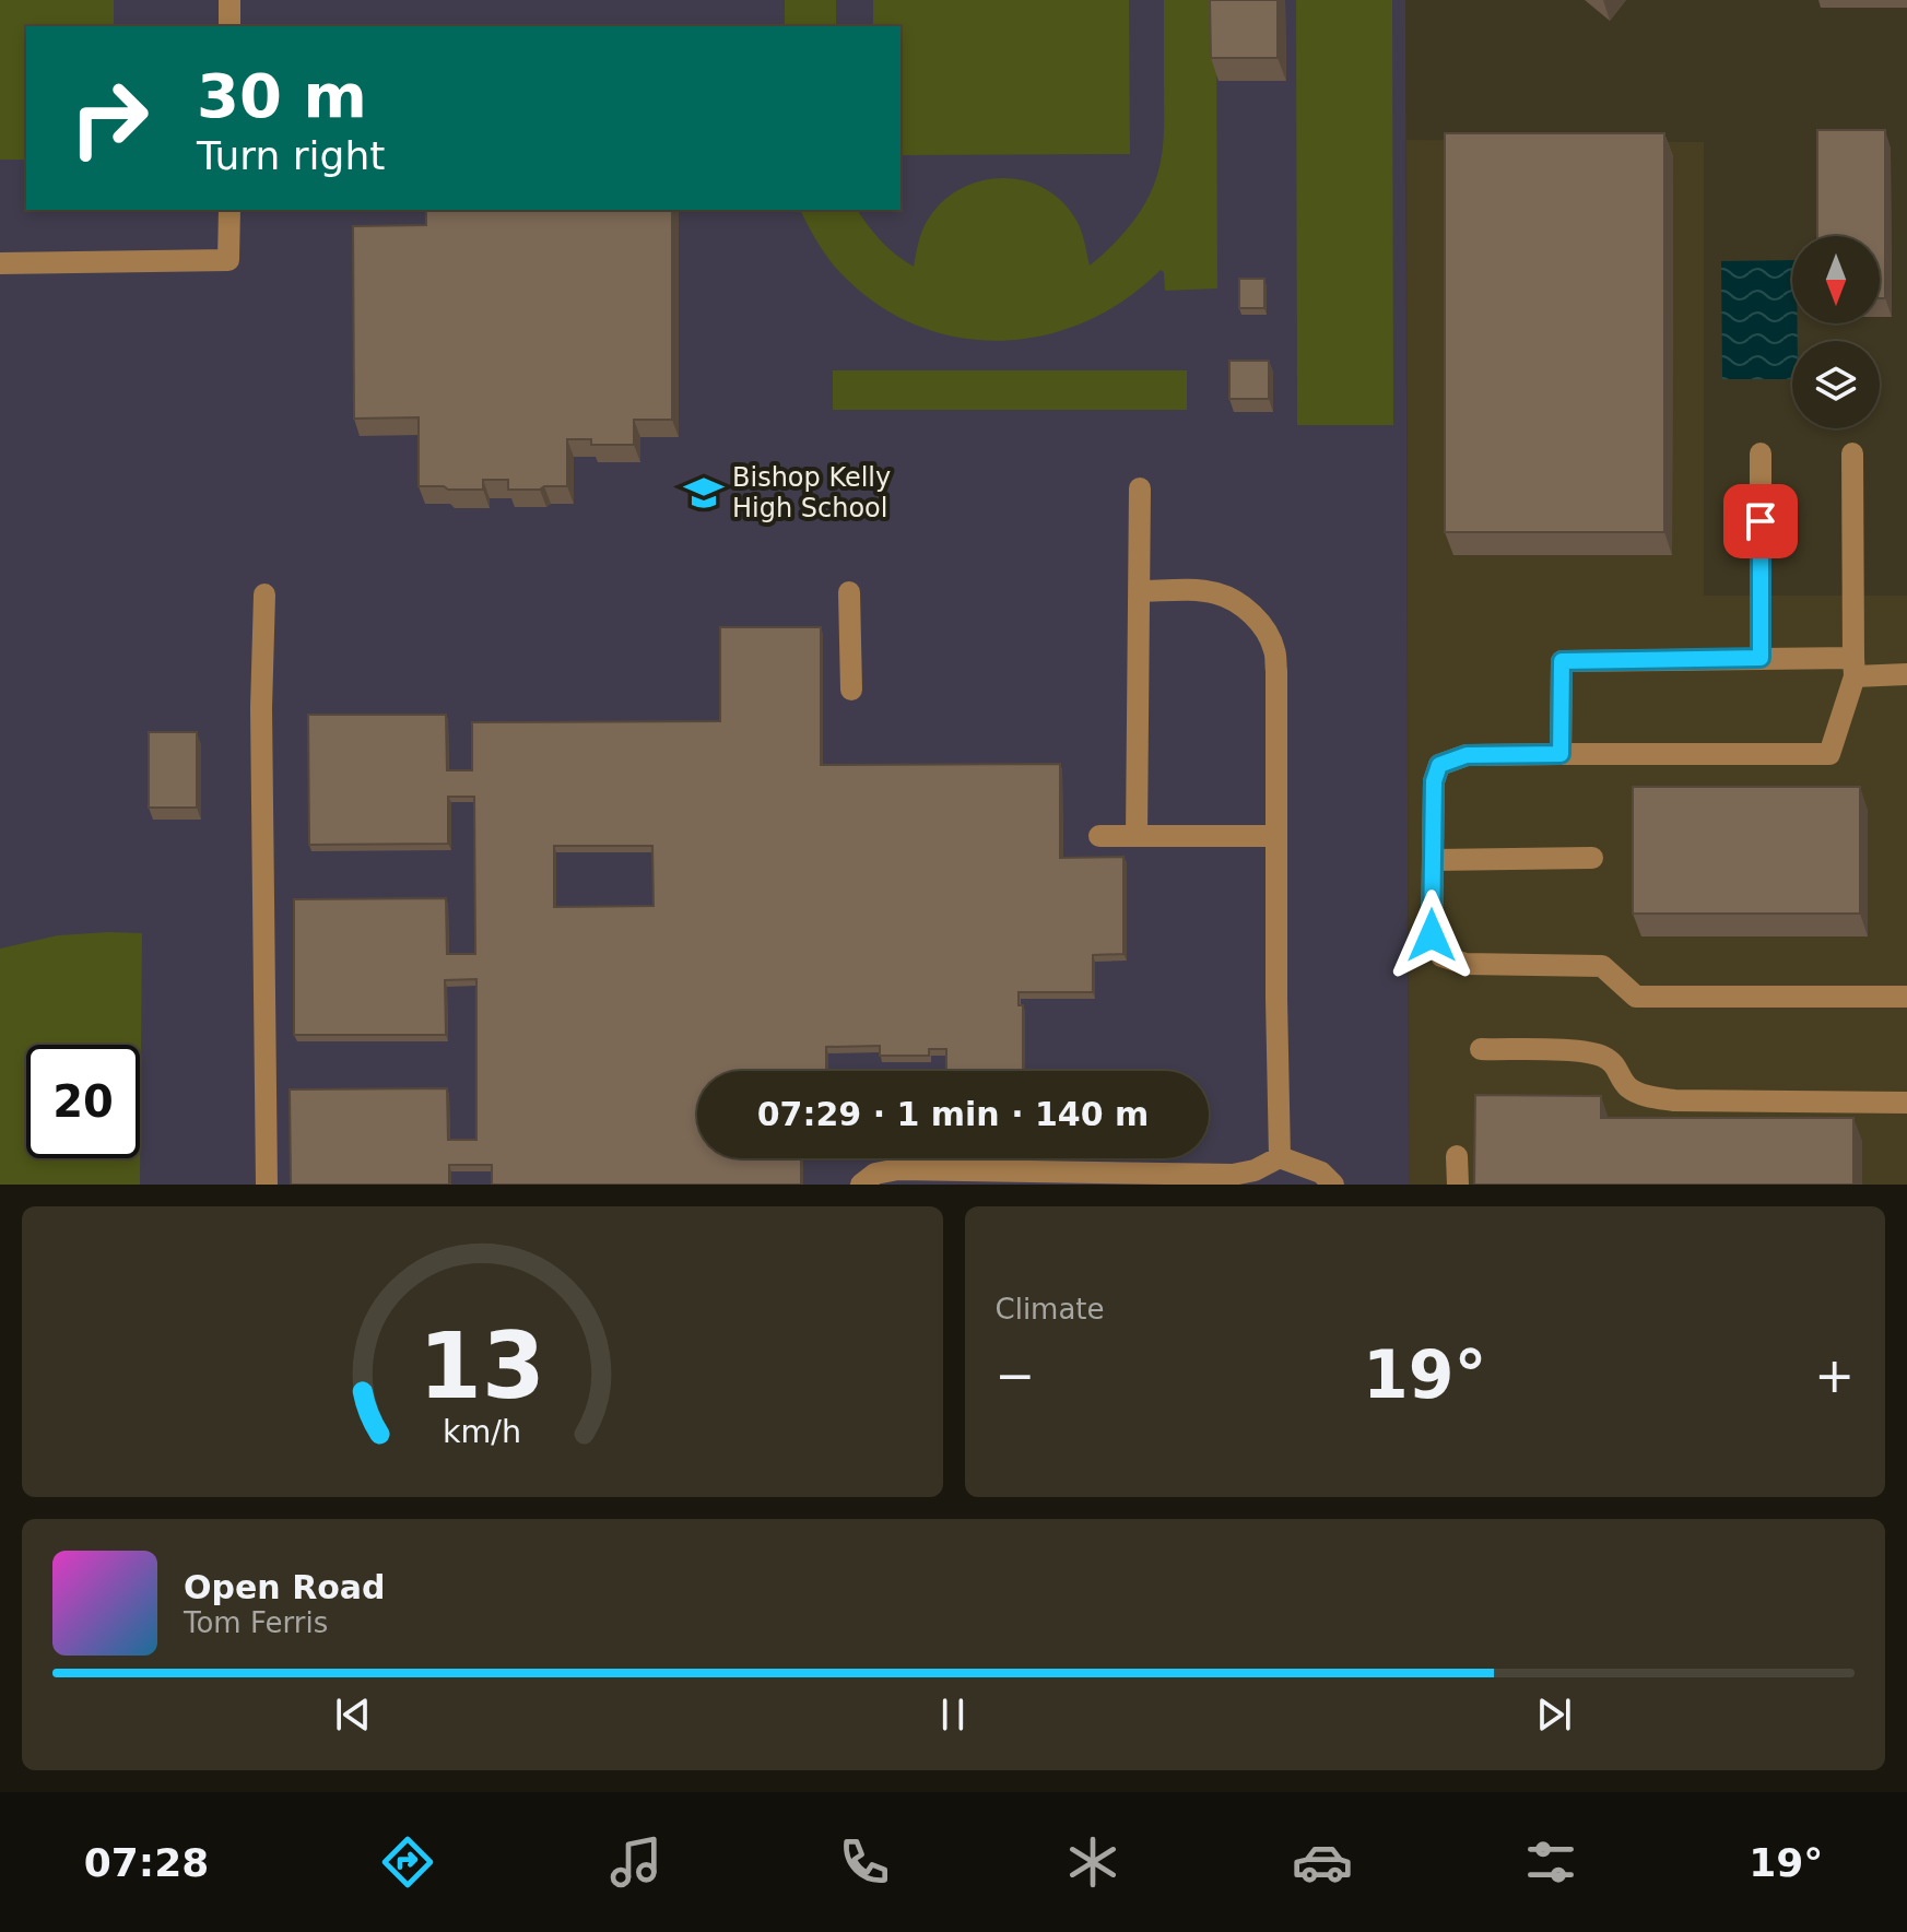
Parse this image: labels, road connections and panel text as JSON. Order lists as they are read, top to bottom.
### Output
{
  "places": {
    "school or university": ["Bishop Kelly High School"]
  },
  "north": "bottom",
  "page": {
    "turn": ["30 m", "Turn right"],
    "limit": "20",
    "trip": "07:29 · 1 min · 140 m",
    "tile": "Climate",
    "heat": ["−", "19°", "+"],
    "song": ["Open Road", "Tom Ferris"],
    "tabs": ["07:28", "19°"],
    "gauge": ["13", "km/h"]
  }
}
